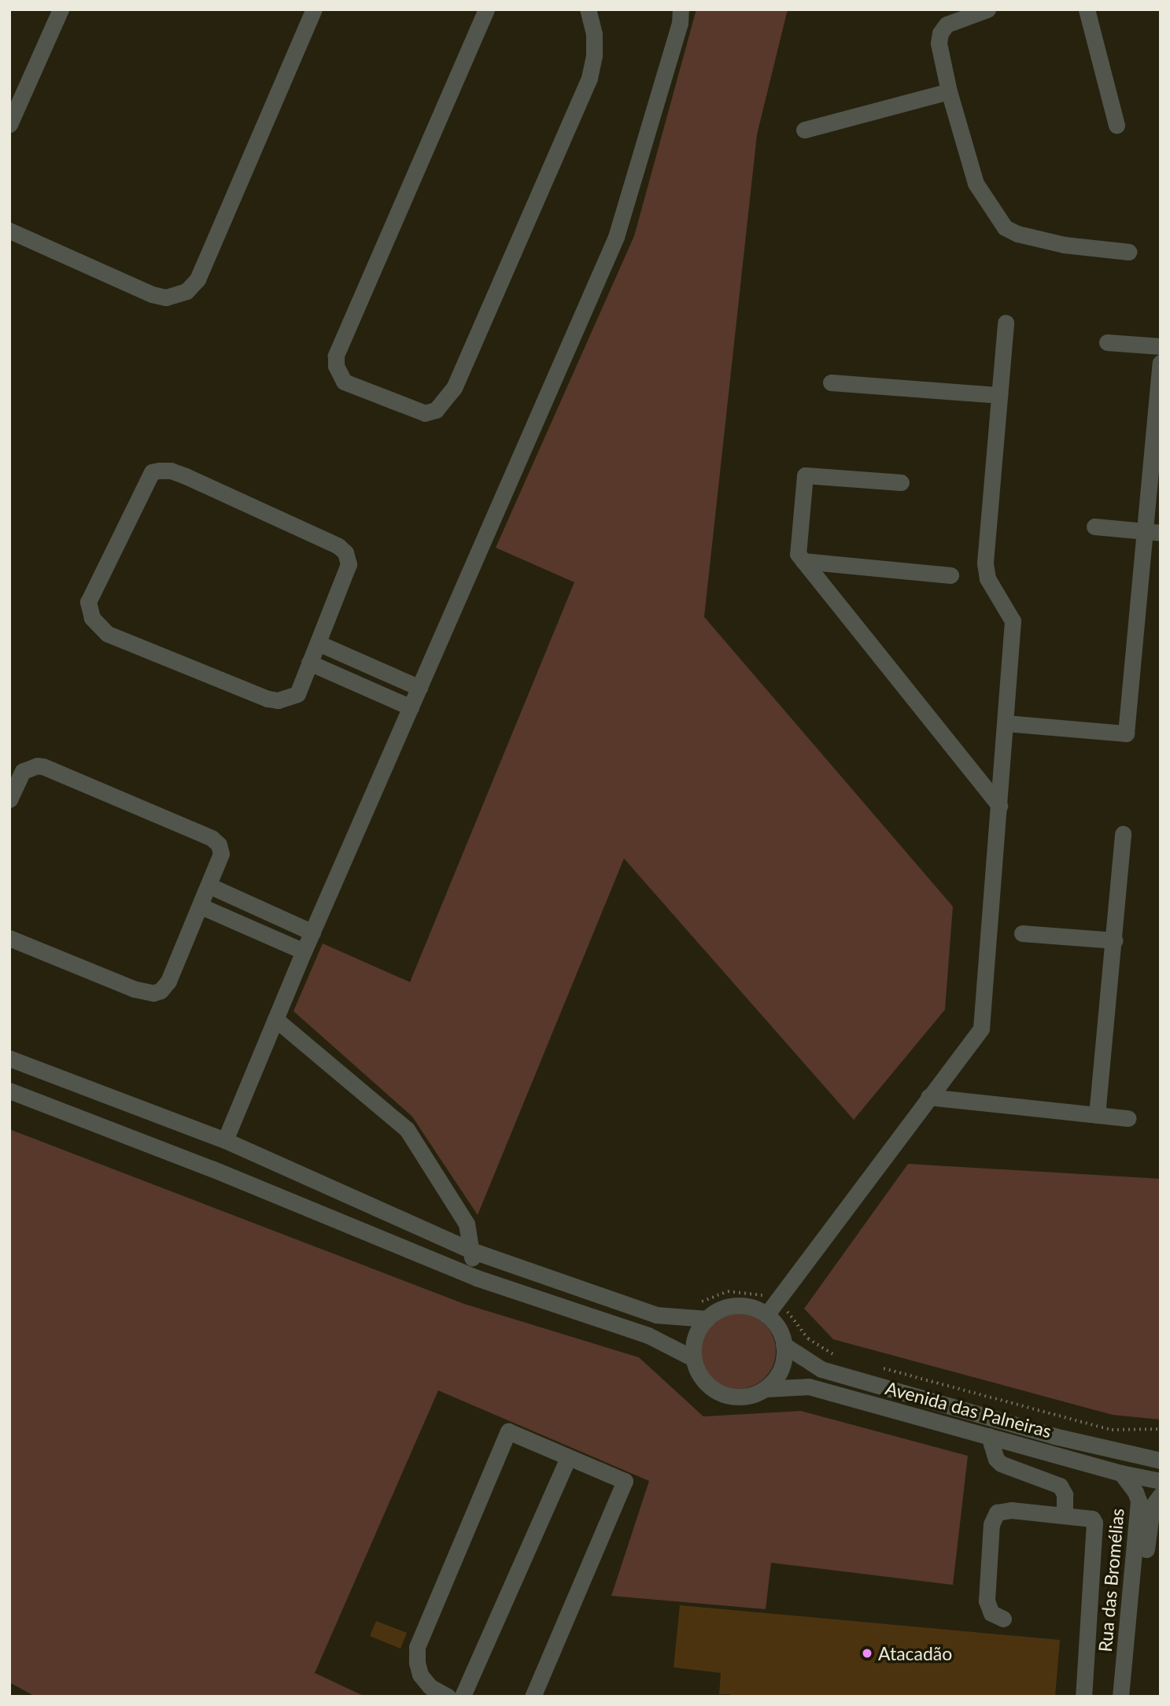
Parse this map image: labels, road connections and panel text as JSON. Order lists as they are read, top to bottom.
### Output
{
  "streets": {
    "street": ["Avenida das Palneiras", "Rua das Bromélias"]
  },
  "crossings": [
    ["Avenida das Palneiras", "Rua das Bromélias"]
  ],
  "places": ["Atacadão"]
}
